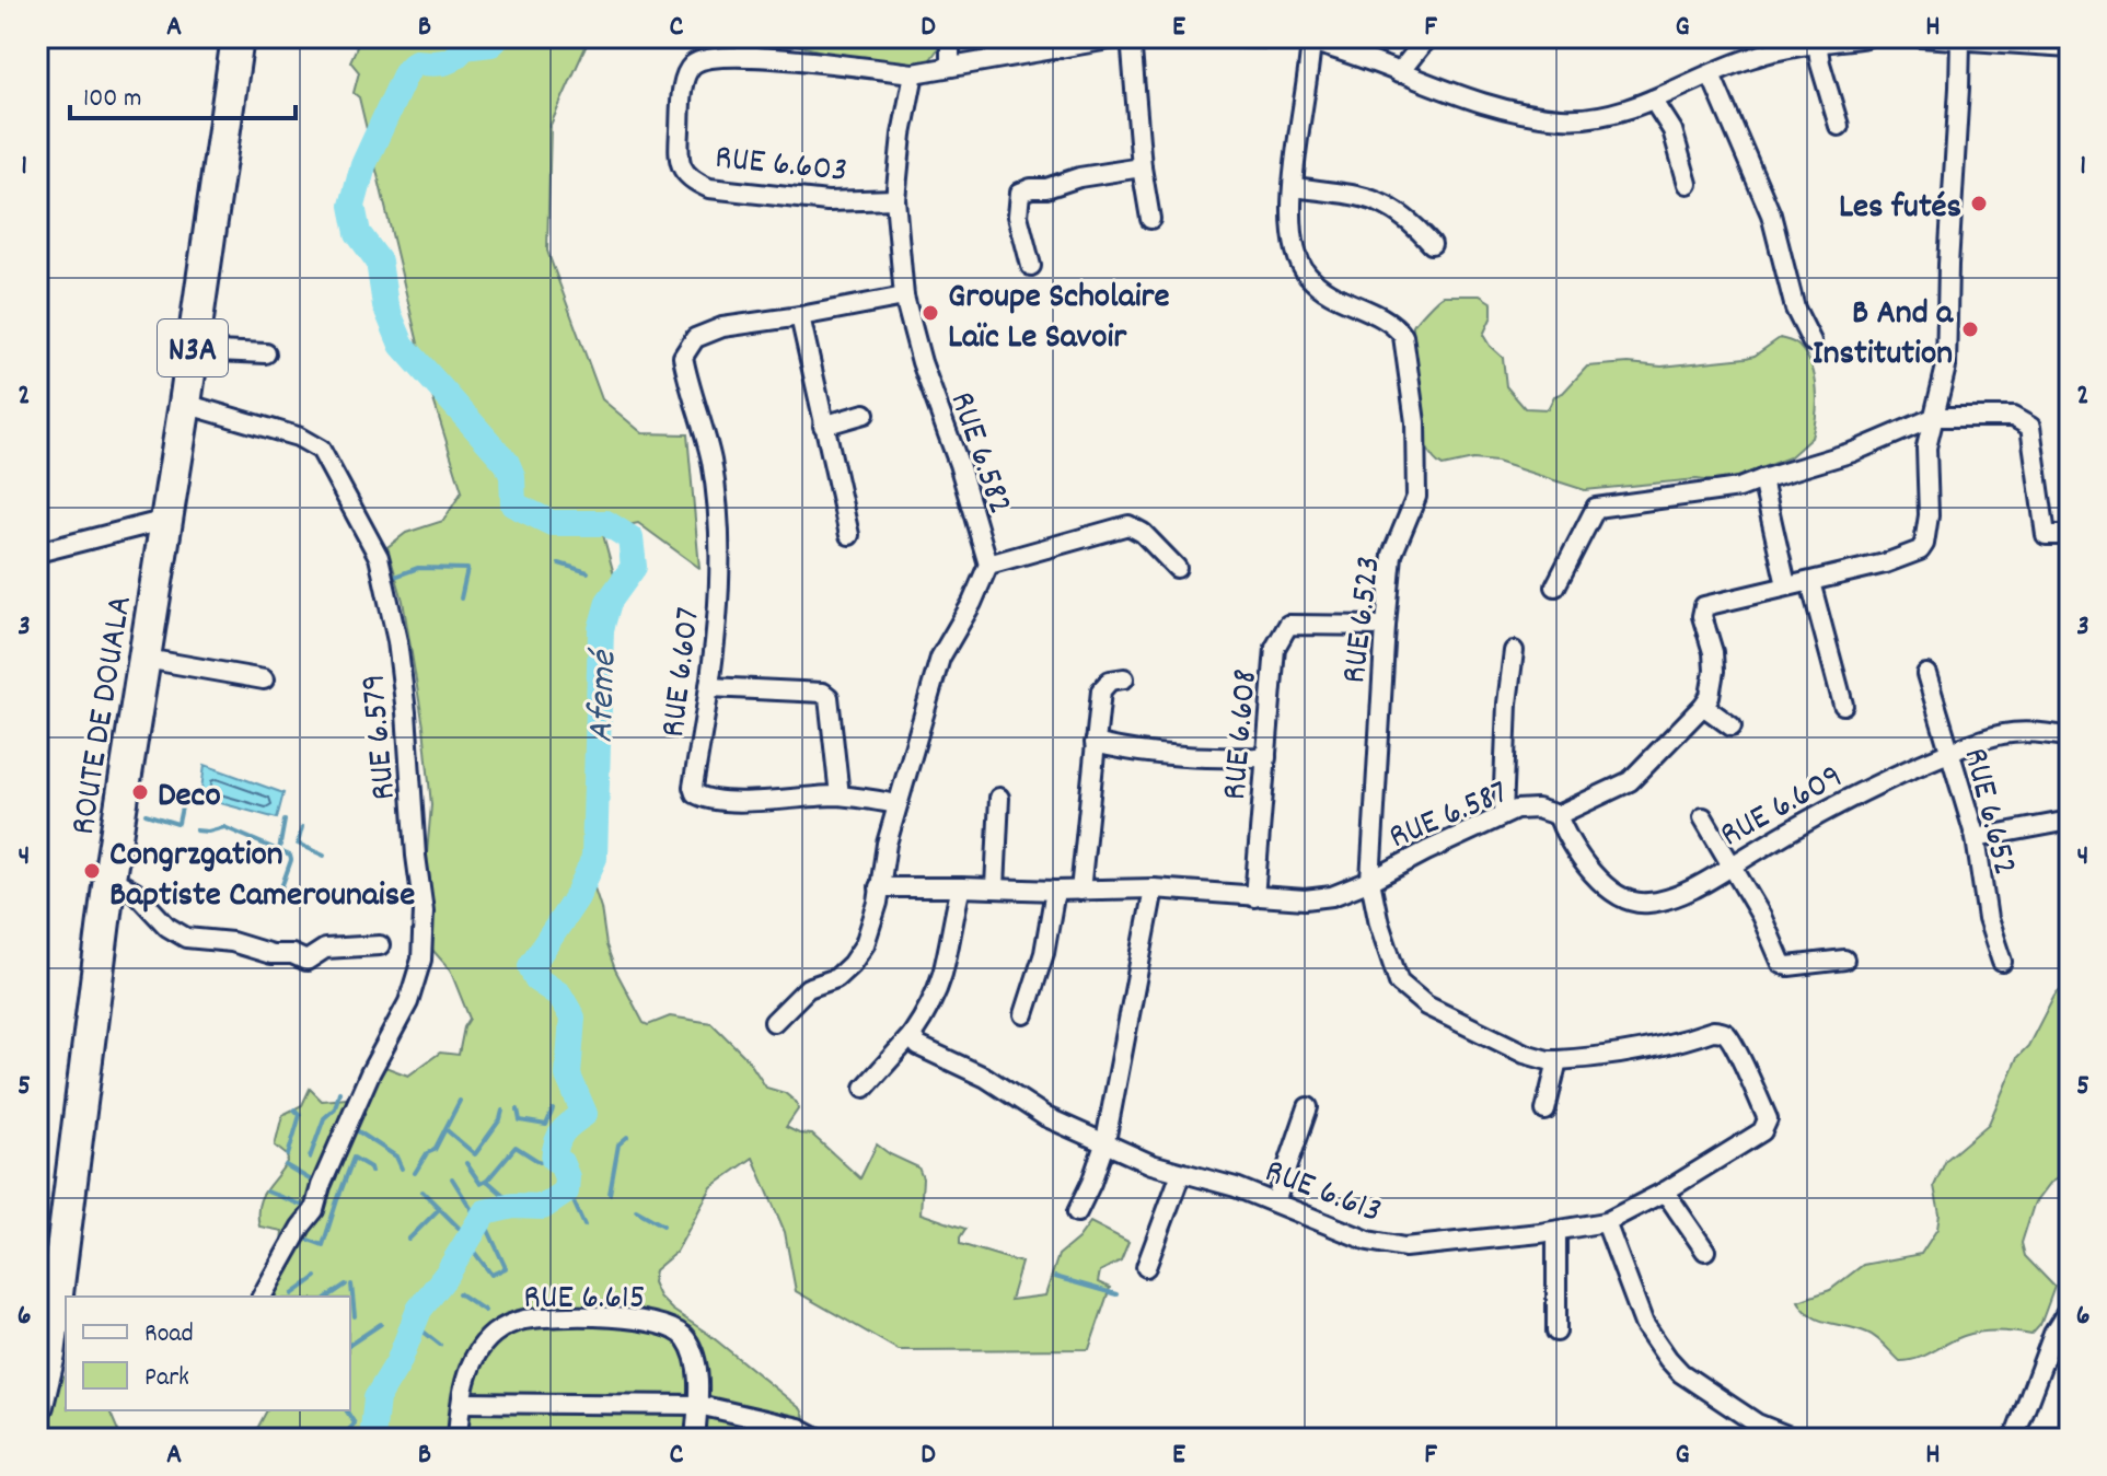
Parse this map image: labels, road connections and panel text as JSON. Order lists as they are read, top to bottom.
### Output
{
  "streets": {
    "highway": ["N3A", "ROUTE DE DOUALA"],
    "street": [
      "RUE 6.603",
      "RUE 6.582",
      "RUE 6.523",
      "RUE 6.607",
      "RUE 6.608",
      "RUE 6.579",
      "RUE 6.609",
      "RUE 6.652",
      "RUE 6.587",
      "RUE 6.613",
      "RUE 6.615"
    ]
  },
  "crossings": [
    ["RUE 6.603", "RUE 6.582"],
    ["RUE 6.582", "RUE 6.607"],
    ["RUE 6.582", "RUE 6.587"],
    ["RUE 6.523", "RUE 6.608"],
    ["RUE 6.523", "RUE 6.587"],
    ["RUE 6.523", "RUE 6.613"],
    ["ROUTE DE DOUALA", "RUE 6.579"],
    ["RUE 6.608", "RUE 6.587"],
    ["RUE 6.609", "RUE 6.652"],
    ["RUE 6.609", "RUE 6.587"]
  ],
  "water": ["Afemé"],
  "places": [
    "Les futés",
    "Groupe Scholaire Laïc Le Savoir",
    "B And a Institution",
    "Deco",
    "Congrzgation Baptiste Camerounaise"
  ],
  "legend": ["Road", "Park"],
  "scale_bar": "100 m",
  "grid": {
    "columns": [
      "A",
      "B",
      "C",
      "D",
      "E",
      "F",
      "G",
      "H"
    ],
    "rows": [
      "1",
      "2",
      "3",
      "4",
      "5",
      "6"
    ]
  }
}
